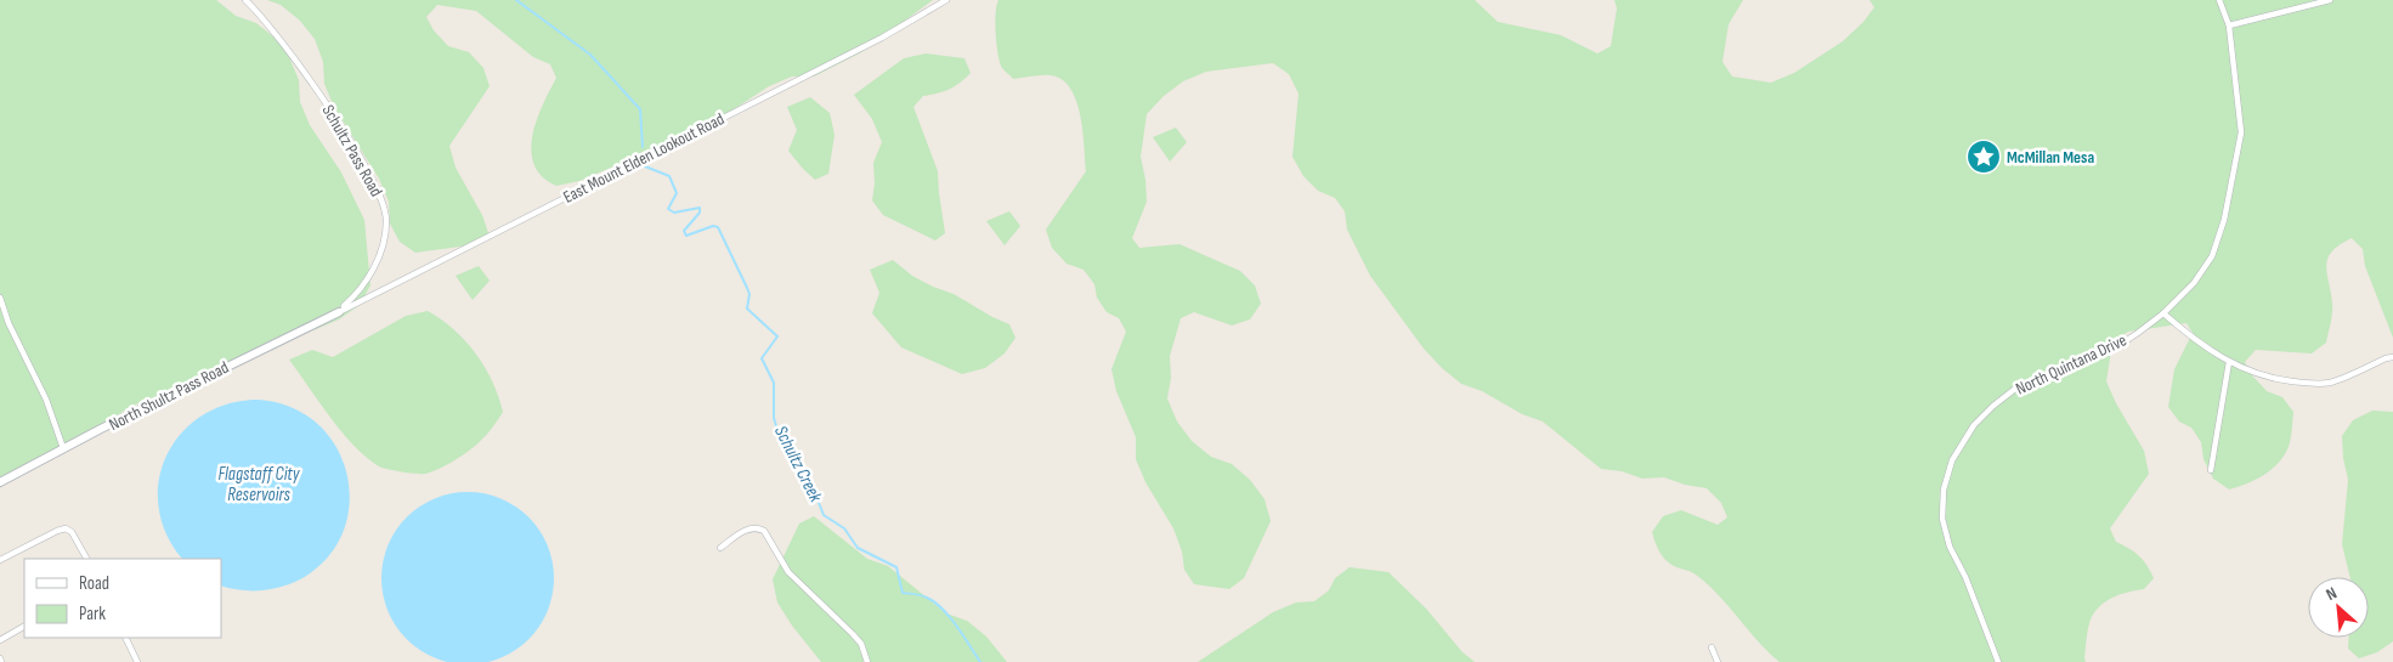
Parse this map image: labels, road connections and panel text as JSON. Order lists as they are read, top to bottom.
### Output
{
  "streets": {
    "street": [
      "Schultz Pass Road",
      "East Mount Elden Lookout Road",
      "North Quintana Drive",
      "North Shultz Pass Road"
    ]
  },
  "crossings": [
    ["Schultz Pass Road", "East Mount Elden Lookout Road"],
    ["Schultz Pass Road", "North Shultz Pass Road"],
    ["East Mount Elden Lookout Road", "North Shultz Pass Road"]
  ],
  "water": ["Schultz Creek", "Flagstaff City Reservoirs"],
  "places": {
    "place": ["McMillan Mesa"]
  },
  "legend": ["Road", "Park"],
  "north": "top left"
}
